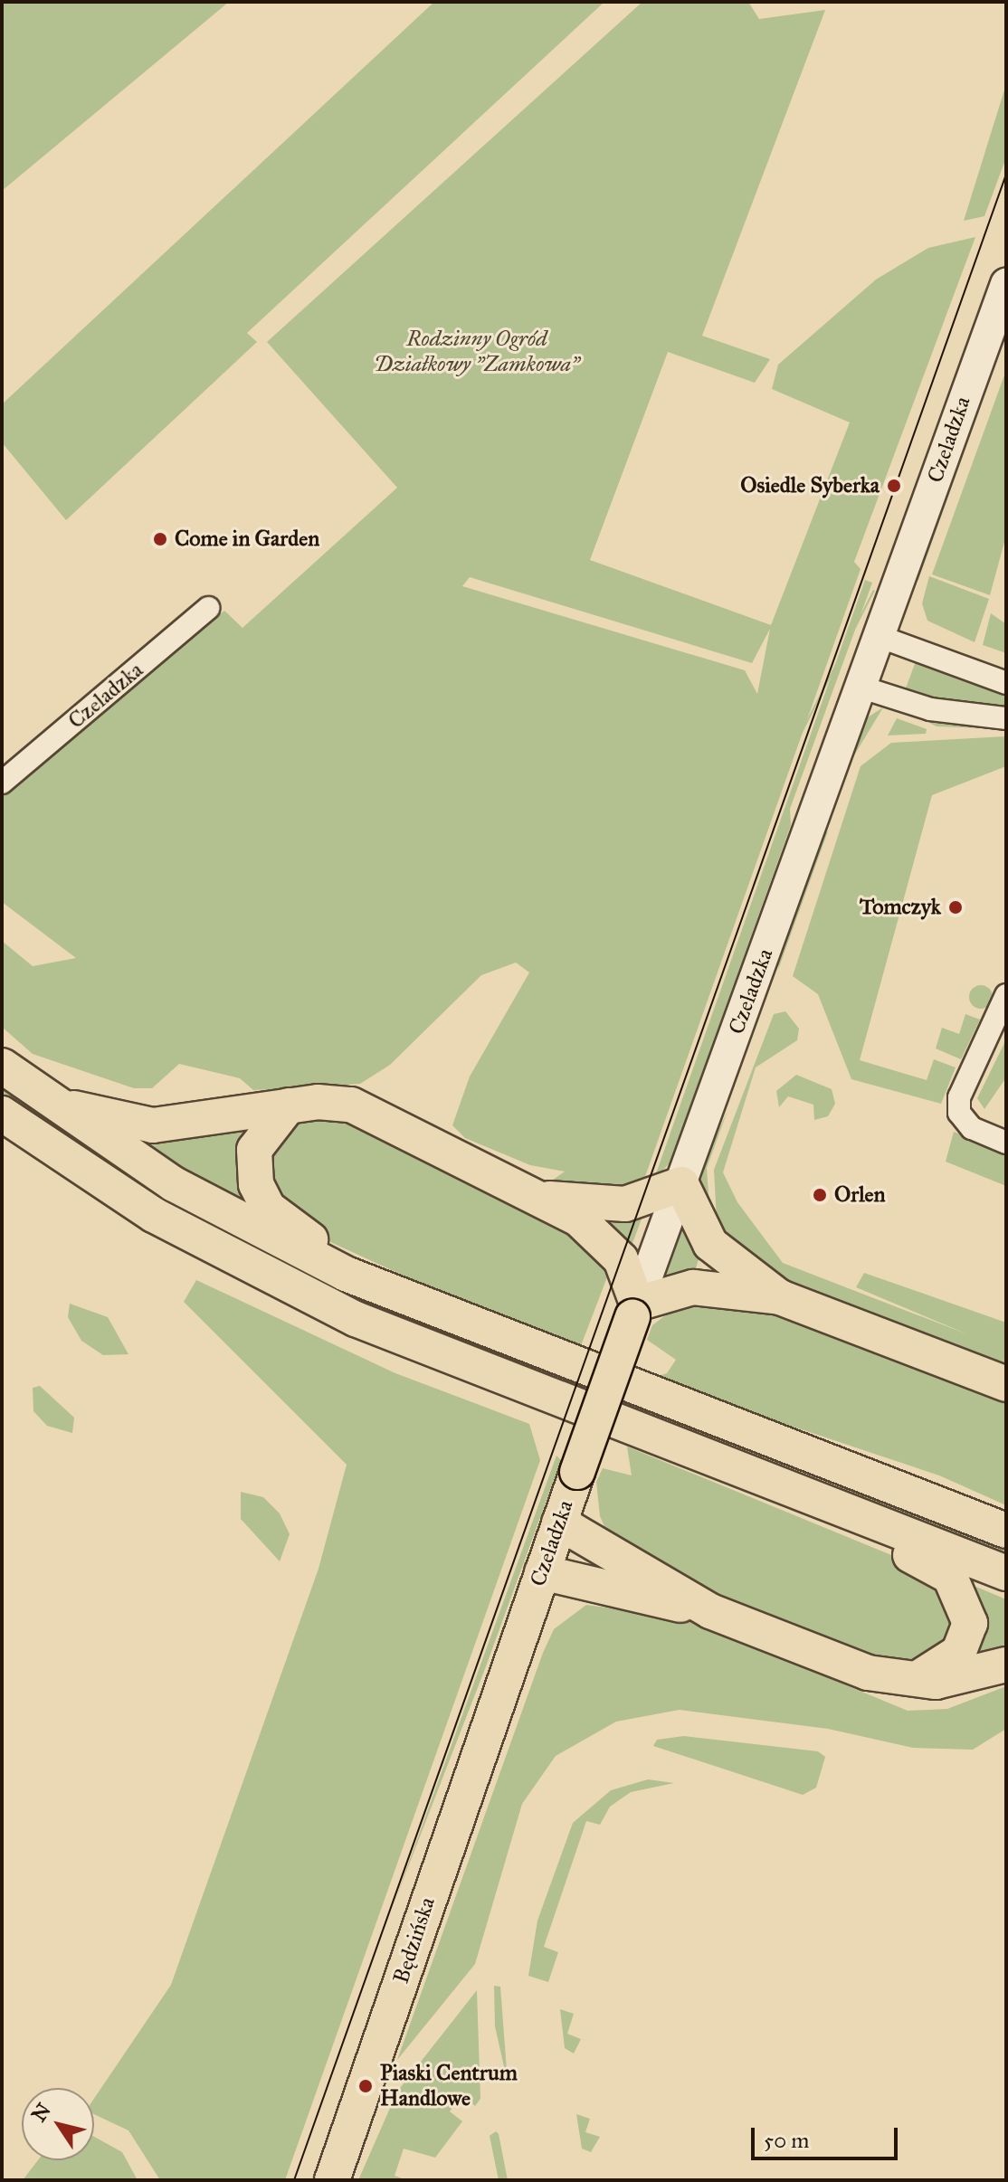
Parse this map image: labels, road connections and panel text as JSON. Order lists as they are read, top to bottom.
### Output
{
  "streets": {
    "main road": ["Czeladzka", "Będzińska"]
  },
  "crossings": [
    ["Czeladzka", "Będzińska"]
  ],
  "parks": ["Rodzinny Ogród Działkowy \"Zamkowa\""],
  "places": [
    "Osiedle Syberka",
    "Come in Garden",
    "Tomczyk",
    "Orlen",
    "Piaski Centrum Handlowe"
  ],
  "scale_bar": "50 m",
  "north": "top left"
}
